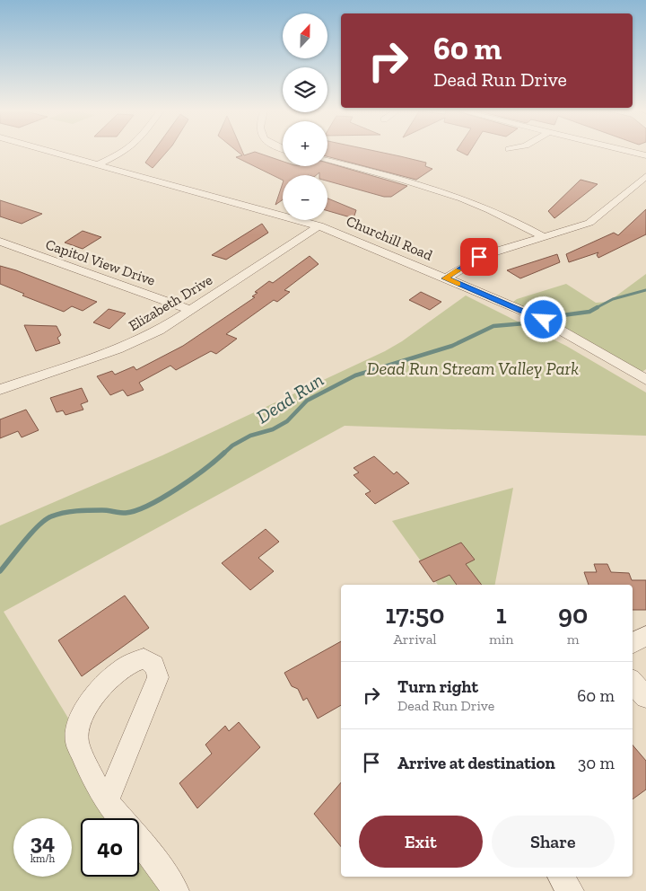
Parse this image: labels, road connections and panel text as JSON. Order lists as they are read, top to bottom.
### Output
{
  "streets": {
    "street": ["Churchill Road", "Capitol View Drive", "Elizabeth Drive"]
  },
  "crossings": [
    ["Churchill Road", "Elizabeth Drive"],
    ["Capitol View Drive", "Elizabeth Drive"]
  ],
  "water": ["Dead Run"],
  "parks": ["Dead Run Stream Valley Park"],
  "north": "top",
  "page": {
    "map_buttons": ["+", "−"],
    "turn": ["60 m", "Dead Run Drive"],
    "eta": [
      "17:50",
      "Arrival",
      "1",
      "min",
      "90",
      "m"
    ],
    "list": [
      {
        "name": "Turn right",
        "note": "Dead Run Drive",
        "value": "60 m"
      },
      {
        "name": "Arrive at destination",
        "value": "30 m"
      }
    ],
    "buttons": ["Exit", "Share"],
    "speed": "34 km/h",
    "limit": "40"
  }
}
